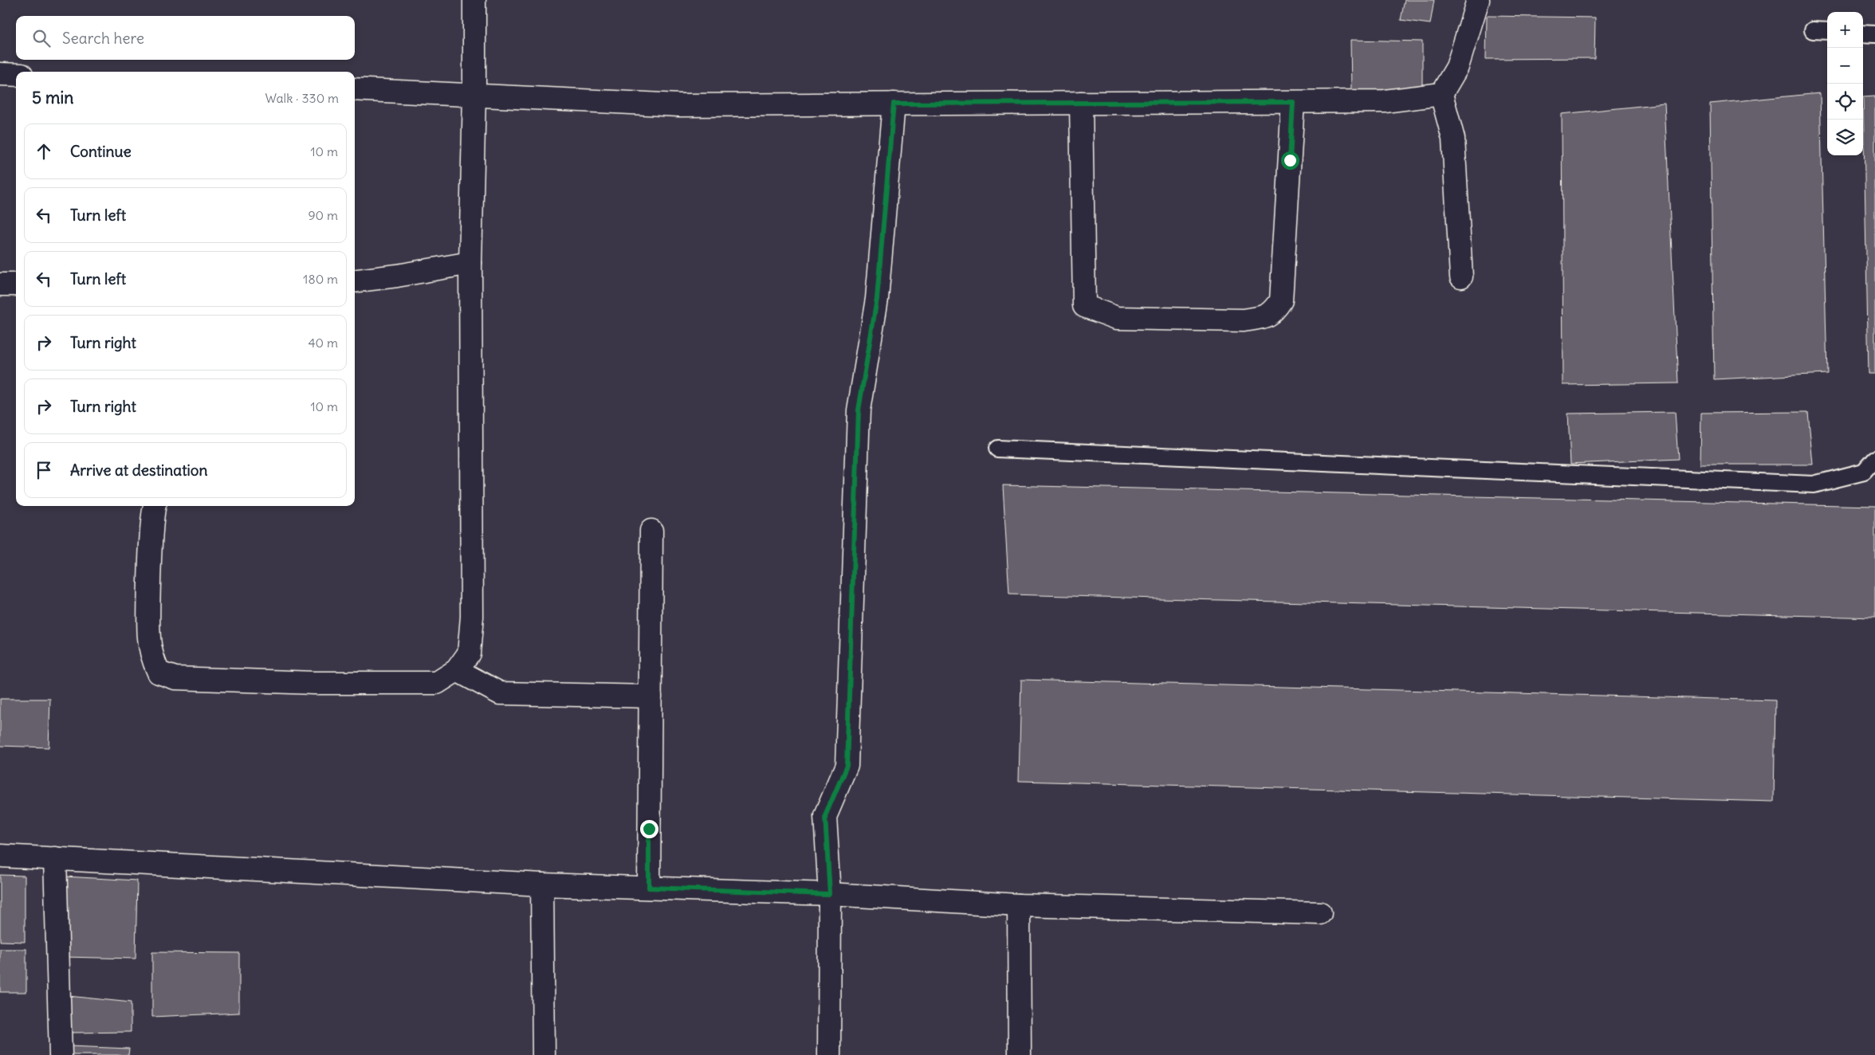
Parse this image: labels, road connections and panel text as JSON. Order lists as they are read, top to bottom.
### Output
{
  "page": {
    "map_buttons": ["+", "−"],
    "search": "Search here",
    "heading": ["5 min", "Walk · 330 m"],
    "list": [
      ["Continue", "10 m"],
      ["Turn left", "90 m"],
      ["Turn left", "180 m"],
      ["Turn right", "40 m"],
      ["Turn right", "10 m"],
      "Arrive at destination"
    ]
  }
}
